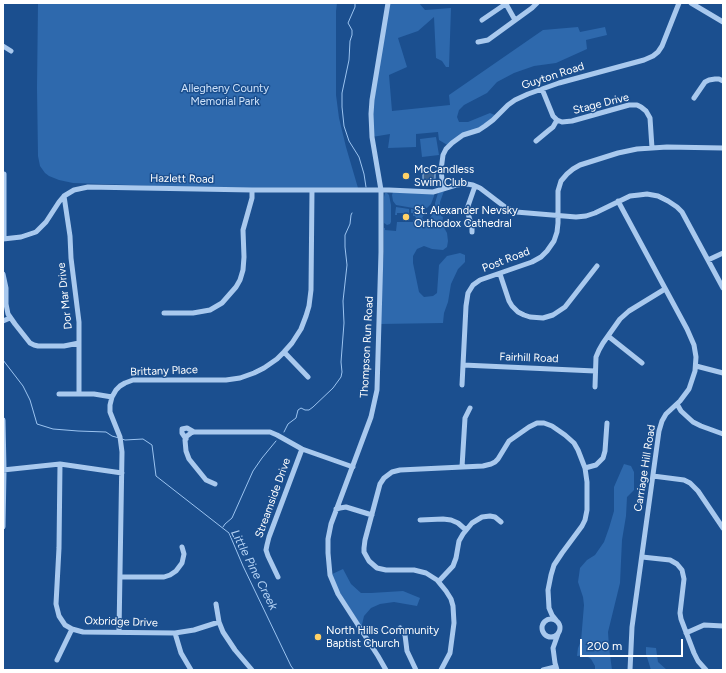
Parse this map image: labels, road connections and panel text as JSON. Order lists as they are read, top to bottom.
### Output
{
  "streets": {
    "street": [
      "Guyton Road",
      "Stage Drive",
      "Hazlett Road",
      "Post Road",
      "Dor Mar Drive",
      "Thompson Run Road",
      "Fairhill Road",
      "Brittany Place",
      "Carriage Hill Road",
      "Streamside Drive",
      "Oxbridge Drive"
    ]
  },
  "crossings": [
    ["Stage Drive", "Post Road"],
    ["Hazlett Road", "Dor Mar Drive"],
    ["Hazlett Road", "Thompson Run Road"],
    ["Hazlett Road", "Brittany Place"],
    ["Post Road", "Fairhill Road"]
  ],
  "water": ["Little Pine Creek"],
  "parks": ["Allegheny County Memorial Park"],
  "places": ["McCandless Swim Club", "St. Alexander Nevsky Orthodox Cathedral", "North Hills Community Baptist Church"],
  "scale_bar": "200 m"
}
